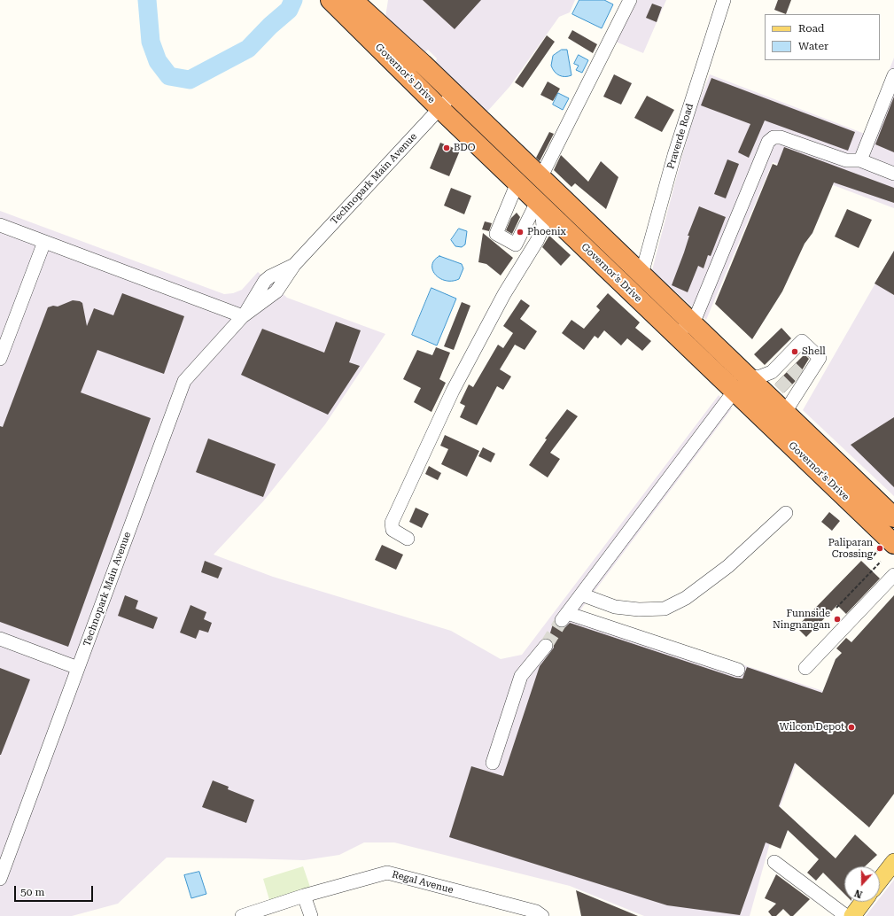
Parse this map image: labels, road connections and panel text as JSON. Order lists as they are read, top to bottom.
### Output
{
  "streets": {
    "highway": ["Governor's Drive"],
    "street": ["Praverde Road", "Technopark Main Avenue", "Regal Avenue"]
  },
  "crossings": [
    ["Governor's Drive", "Praverde Road"],
    ["Governor's Drive", "Technopark Main Avenue"]
  ],
  "places": [
    "BDO",
    "Phoenix",
    "Shell",
    "Paliparan Crossing",
    "Funnside Ningnangan",
    "Wilcon Depot"
  ],
  "legend": ["Road", "Water"],
  "scale_bar": "50 m",
  "north": "bottom"
}
